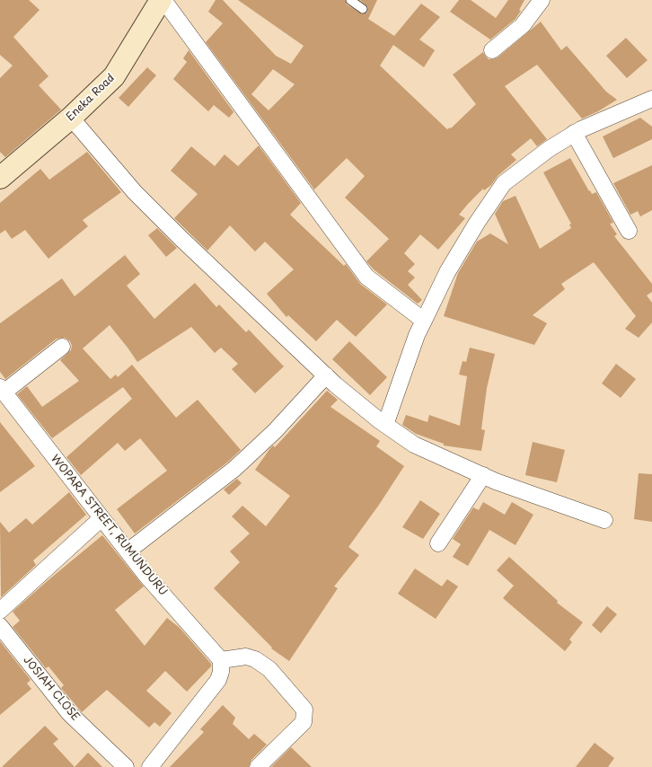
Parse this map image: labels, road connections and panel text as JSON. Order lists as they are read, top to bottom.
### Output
{
  "streets": {
    "main road": ["Eneka Road"],
    "street": ["WOPARA STREET, RUMUNDURU", "JOSIAH CLOSE"]
  }
}
